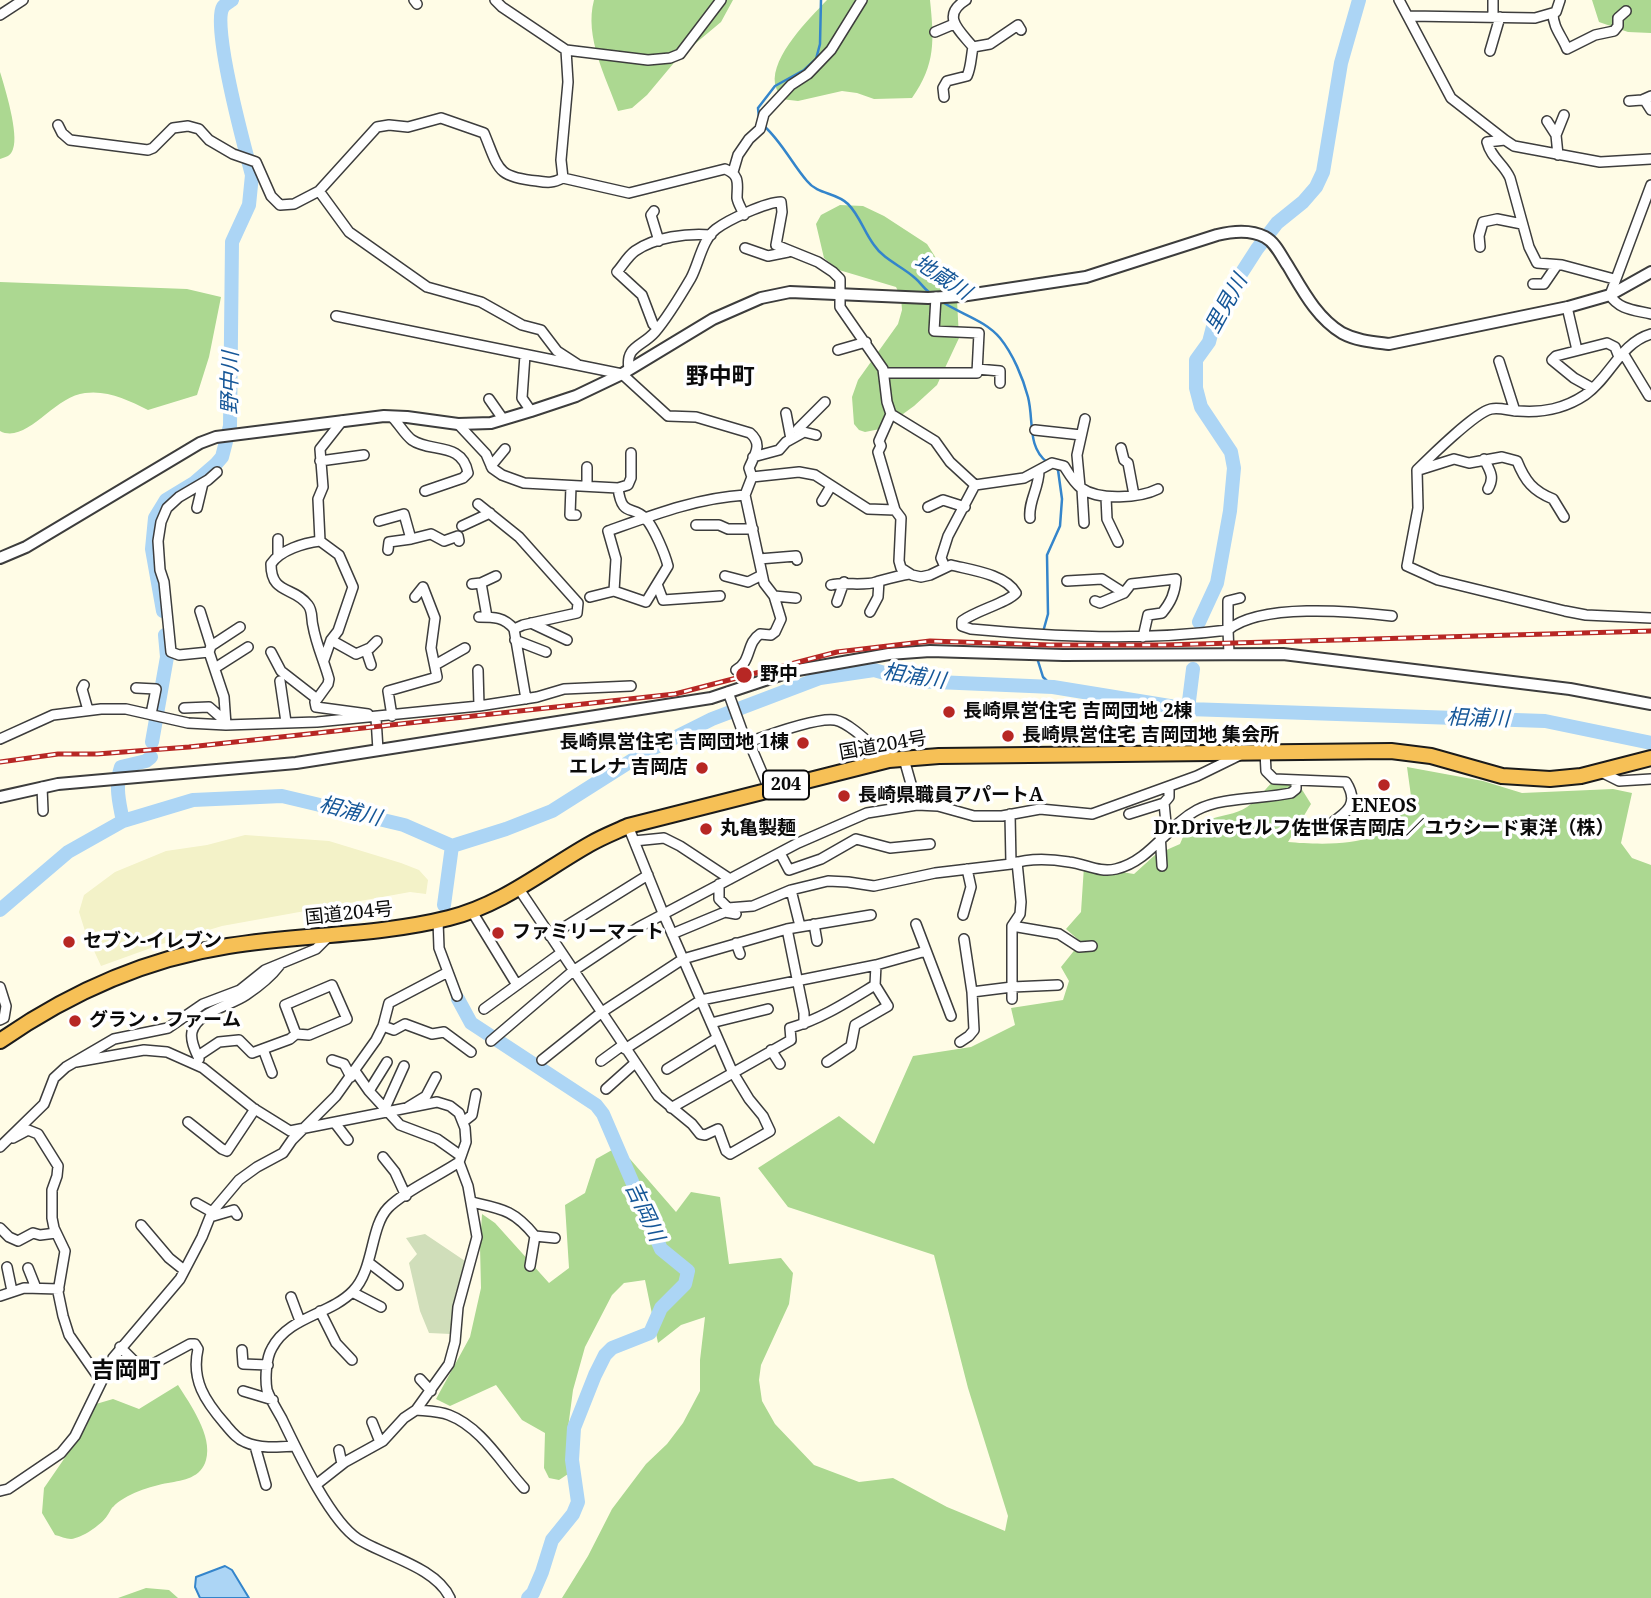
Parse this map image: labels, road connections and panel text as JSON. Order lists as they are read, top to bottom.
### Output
{
  "streets": {
    "highway": ["国道204号", "204"]
  },
  "districts": ["野中町", "吉岡町"],
  "water": [
    "地蔵川",
    "里見川",
    "野中川",
    "相浦川",
    "吉岡川"
  ],
  "places": [
    "野中",
    "長崎県営住宅 吉岡団地 2棟",
    "長崎県営住宅 吉岡団地 集会所",
    "長崎県営住宅 吉岡団地 1棟",
    "エレナ 吉岡店",
    "ENEOS Dr.Driveセルフ佐世保吉岡店／ユウシード東洋（株）",
    "長崎県職員アパートA",
    "丸亀製麺",
    "ファミリーマート",
    "セブン-イレブン",
    "グラン・ファーム"
  ]
}
